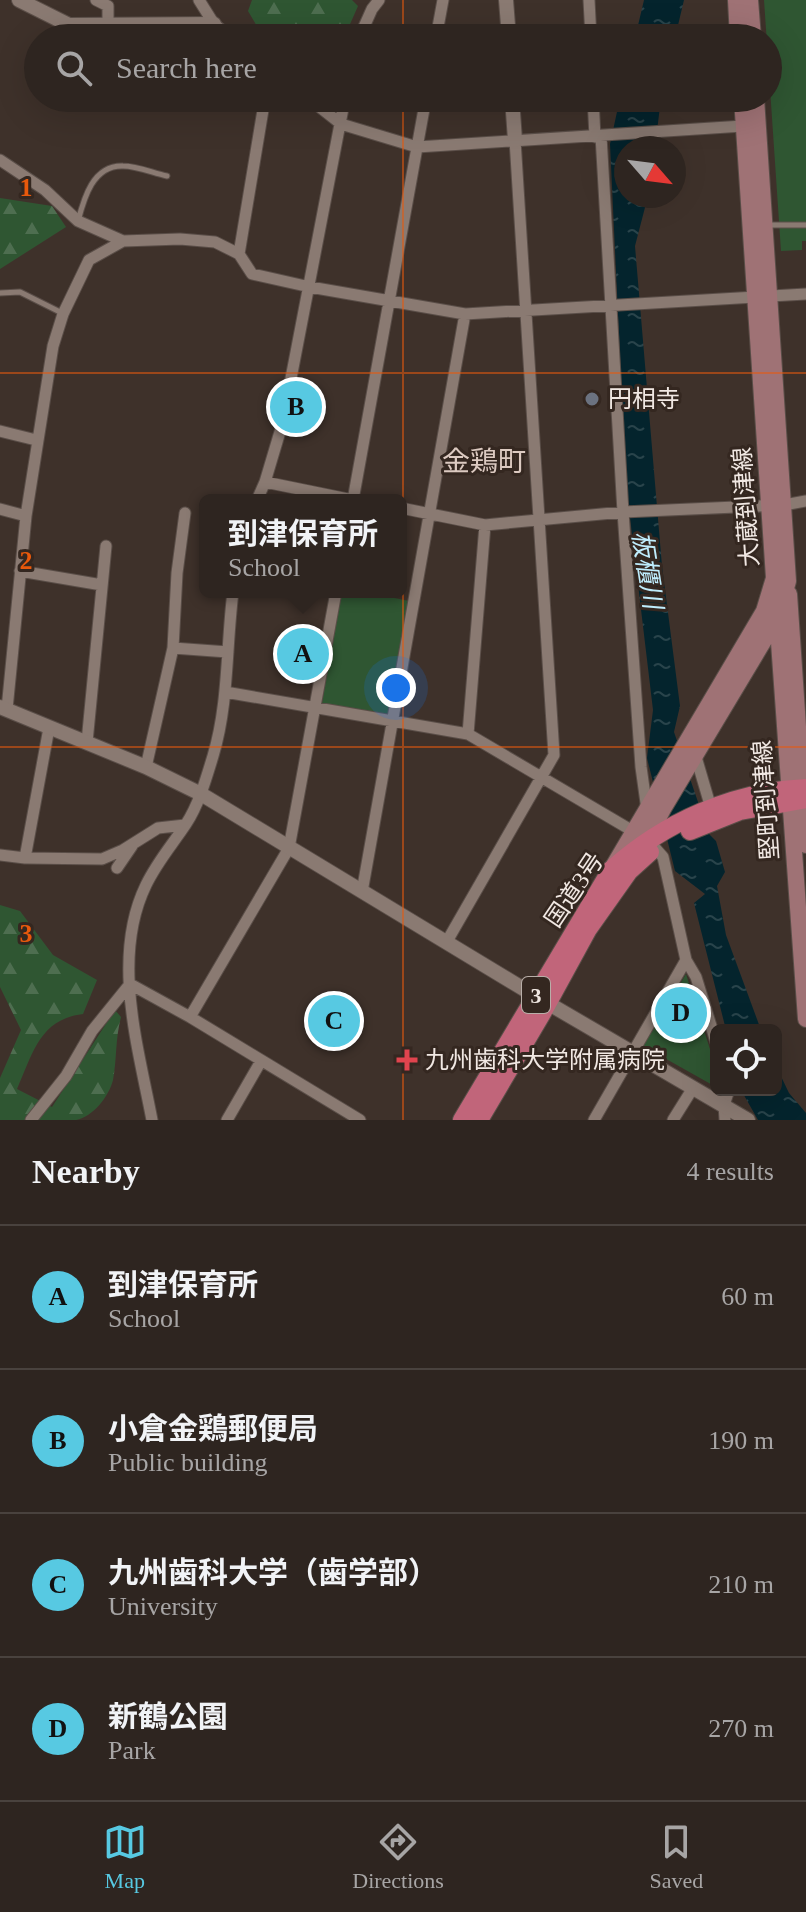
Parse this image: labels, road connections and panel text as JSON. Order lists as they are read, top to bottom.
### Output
{
  "streets": {
    "highway": ["国道3号", "3"],
    "main road": ["大蔵到津線", "堅町到津線"]
  },
  "crossings": [
    ["大蔵到津線", "堅町到津線"],
    ["大蔵到津線", "国道3号"],
    ["堅町到津線", "国道3号"]
  ],
  "districts": ["金鶏町"],
  "water": ["板櫃川"],
  "places": {
    "other": ["円相寺"],
    "health": ["九州歯科大学附属病院"]
  },
  "north": "bottom right",
  "page": {
    "search": "Search here",
    "pins": [
      "B",
      "A",
      "D",
      "C"
    ],
    "popup": ["到津保育所", "School"],
    "heading": ["Nearby", "4 results"],
    "list": [
      {
        "mark": "A",
        "name": "到津保育所",
        "note": "School",
        "value": "60 m"
      },
      {
        "mark": "B",
        "name": "小倉金鶏郵便局",
        "note": "Public building",
        "value": "190 m"
      },
      {
        "mark": "C",
        "name": "九州歯科大学（歯学部）",
        "note": "University",
        "value": "210 m"
      },
      {
        "mark": "D",
        "name": "新鶴公園",
        "note": "Park",
        "value": "270 m"
      }
    ],
    "nav": ["Map", "Directions", "Saved"]
  },
  "grid": {
    "rows": ["1", "2", "3"]
  }
}
